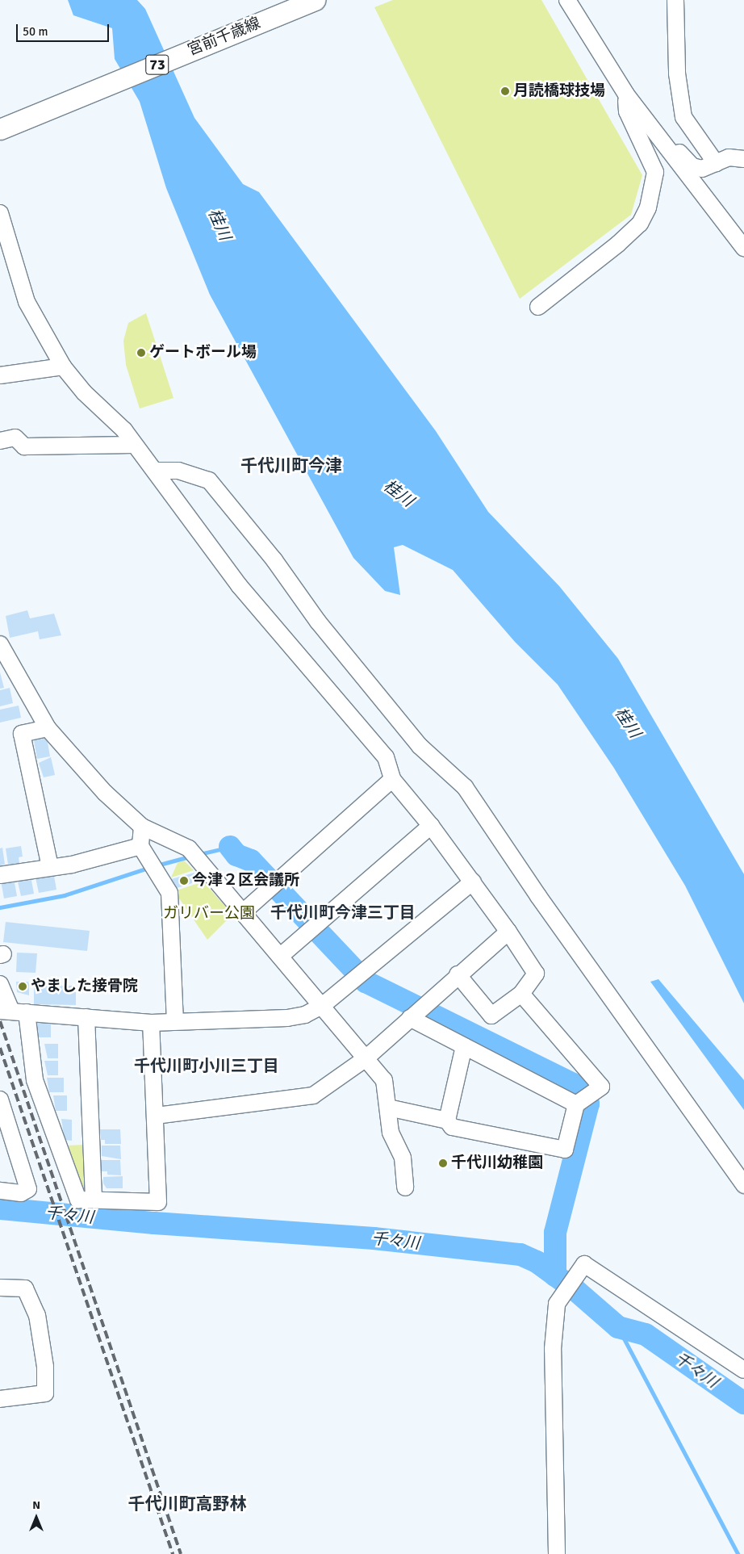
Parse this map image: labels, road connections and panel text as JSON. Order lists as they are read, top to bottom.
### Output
{
  "streets": {
    "main road": ["宮前千歳線", "73"]
  },
  "districts": [
    "千代川町今津",
    "千代川町今津三丁目",
    "千代川町小川三丁目",
    "千代川町高野林"
  ],
  "water": ["桂川", "千々川"],
  "parks": ["ガリバー公園"],
  "places": [
    "月読橋球技場",
    "ゲートボール場",
    "今津２区会議所",
    "やました接骨院",
    "千代川幼稚園"
  ],
  "scale_bar": "50 m",
  "north": "top"
}
